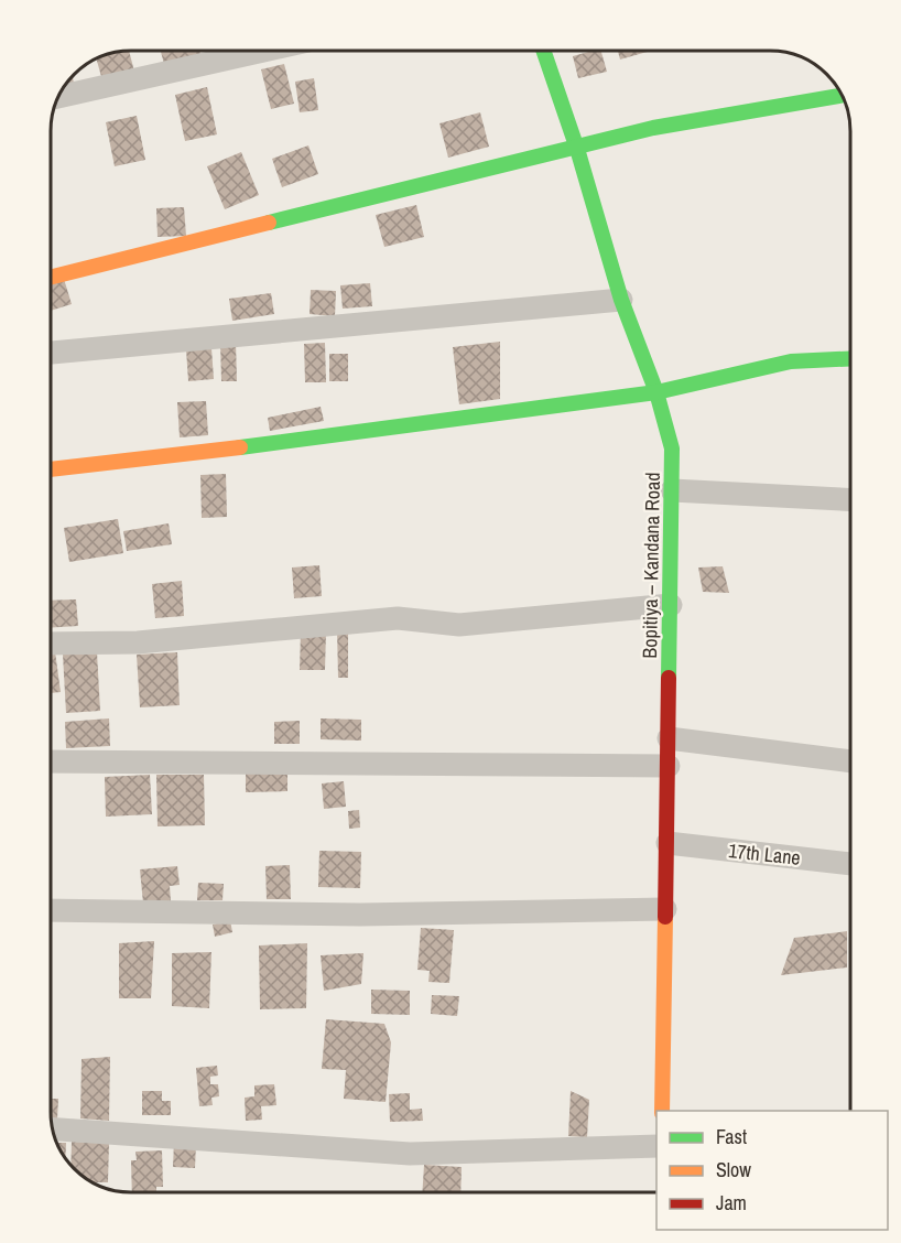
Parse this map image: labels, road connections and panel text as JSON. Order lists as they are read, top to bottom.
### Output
{
  "streets": {
    "street": ["Bopitiya – Kandana Road", "17th Lane"]
  },
  "crossings": [
    ["Bopitiya – Kandana Road", "17th Lane"]
  ],
  "legend": ["Fast", "Slow", "Jam"]
}
